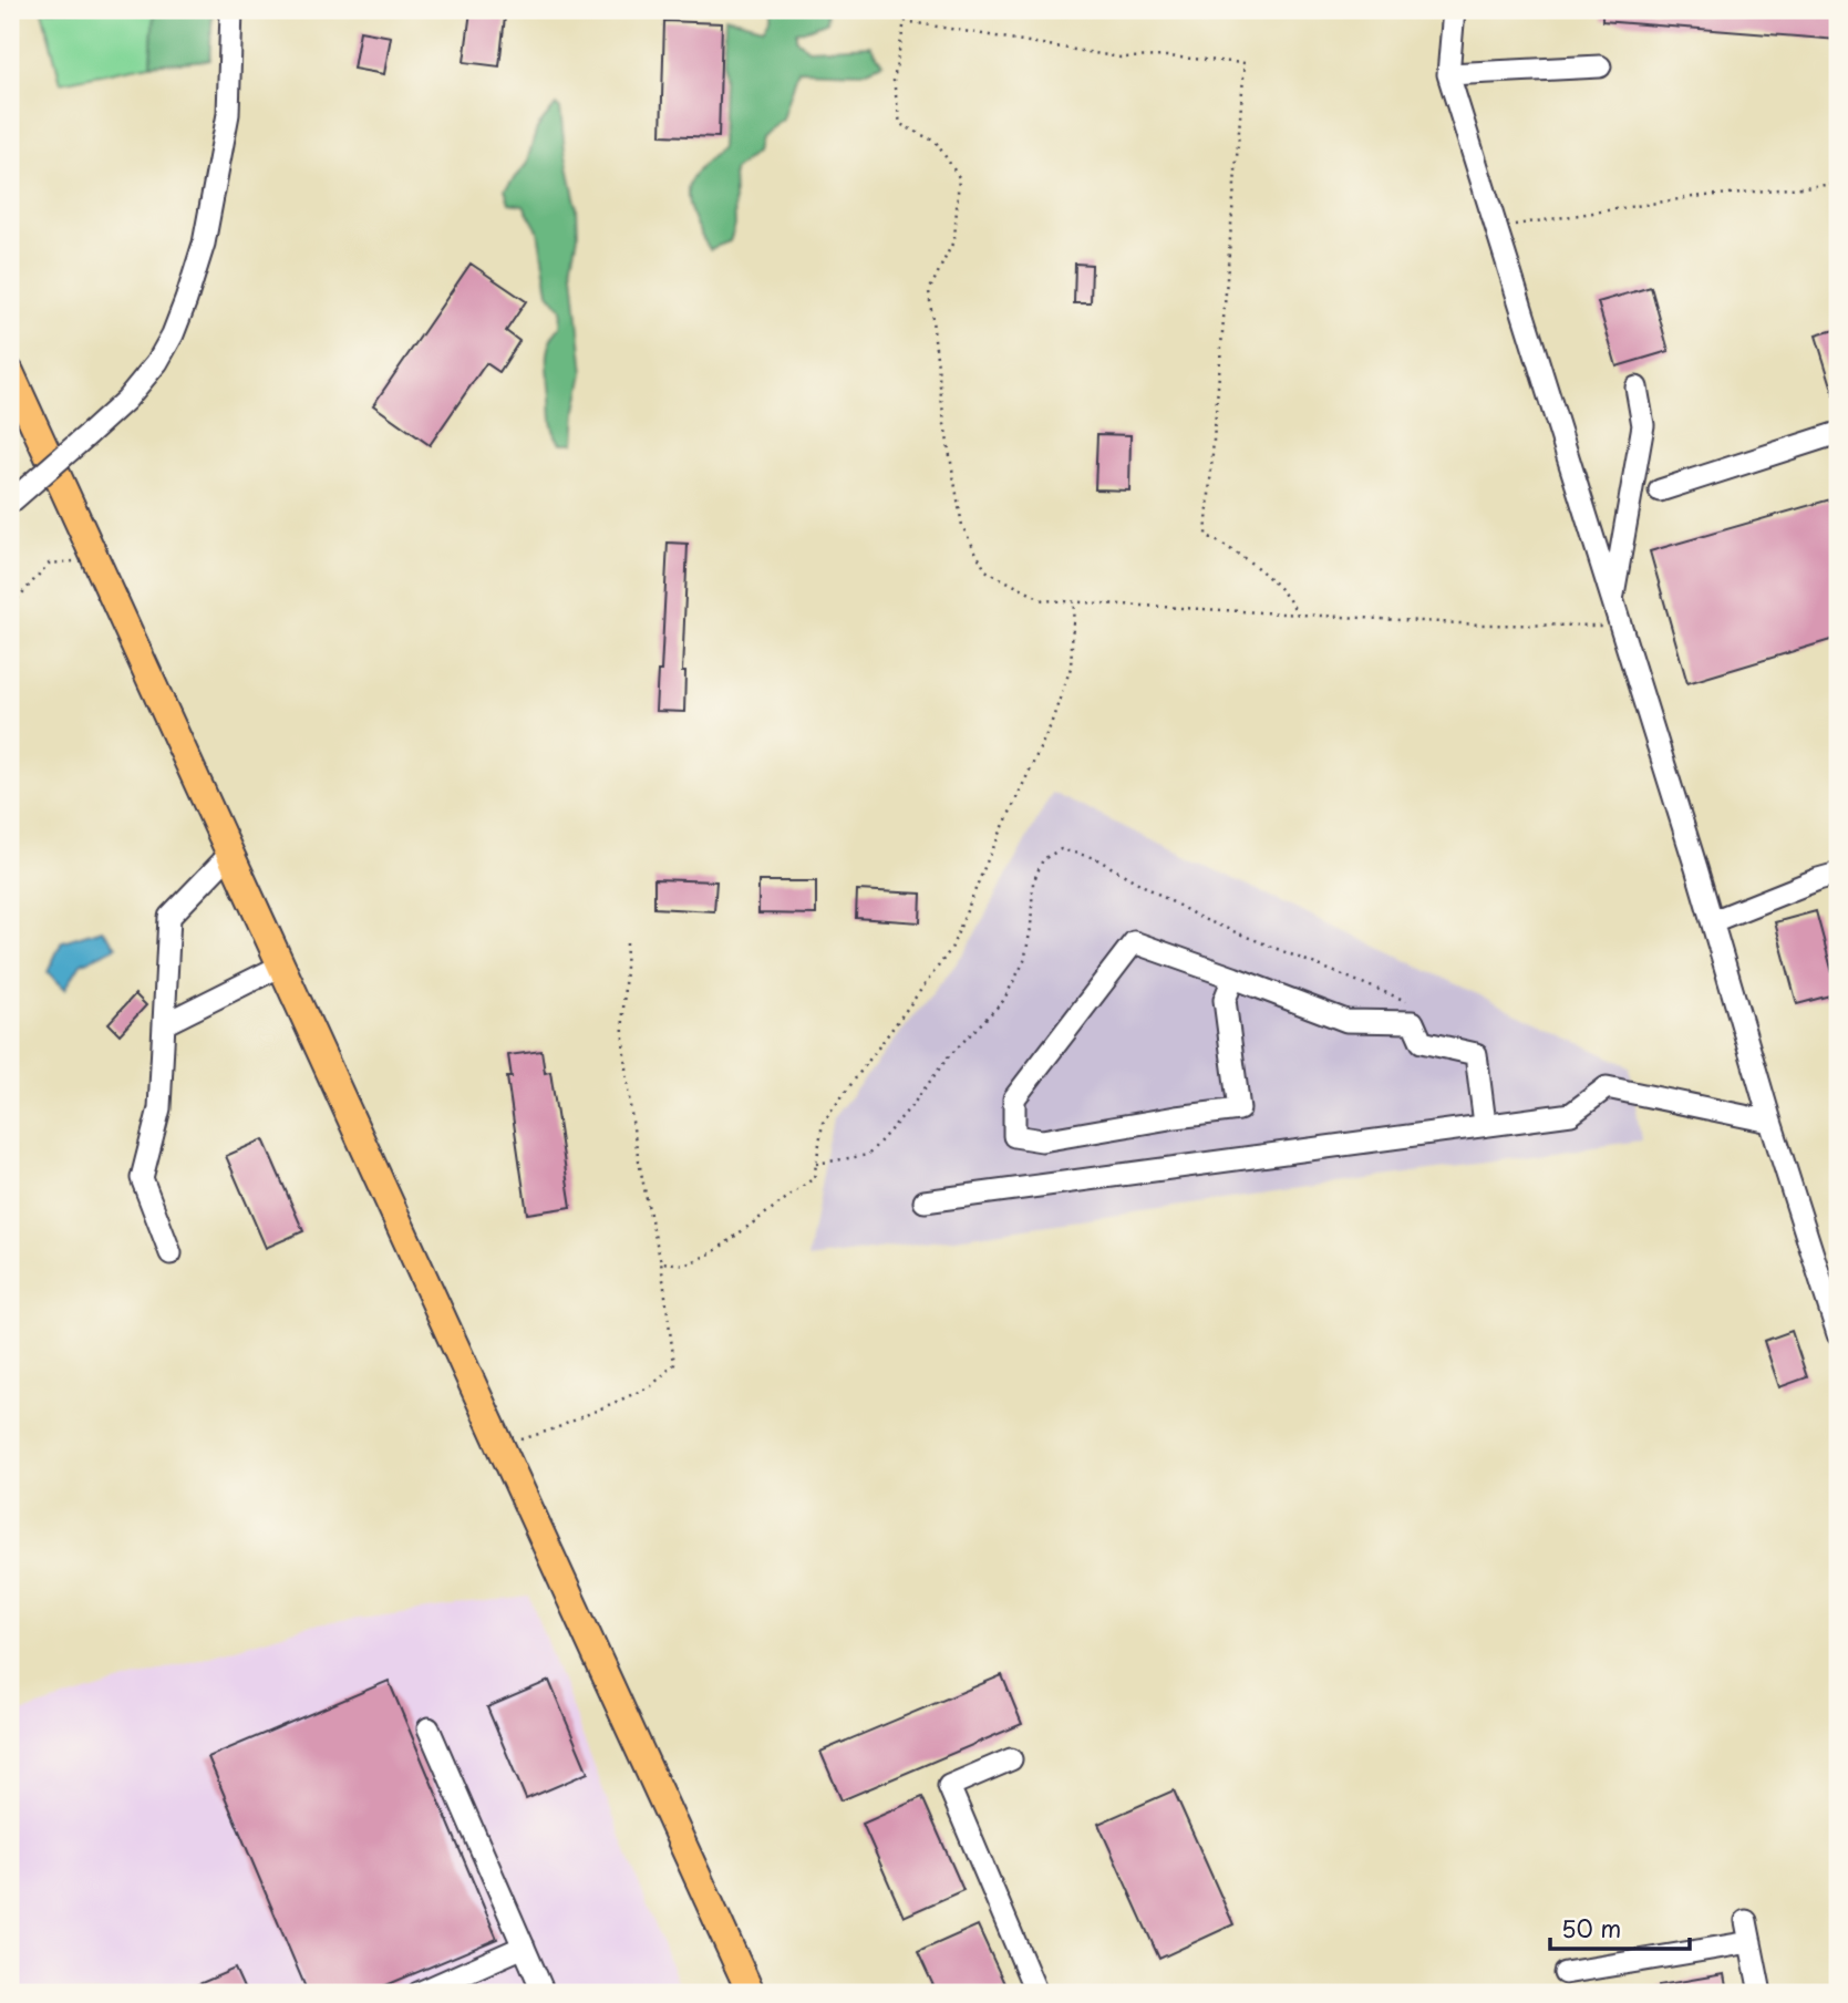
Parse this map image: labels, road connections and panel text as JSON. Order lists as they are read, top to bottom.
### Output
{
  "scale_bar": "50 m"
}
